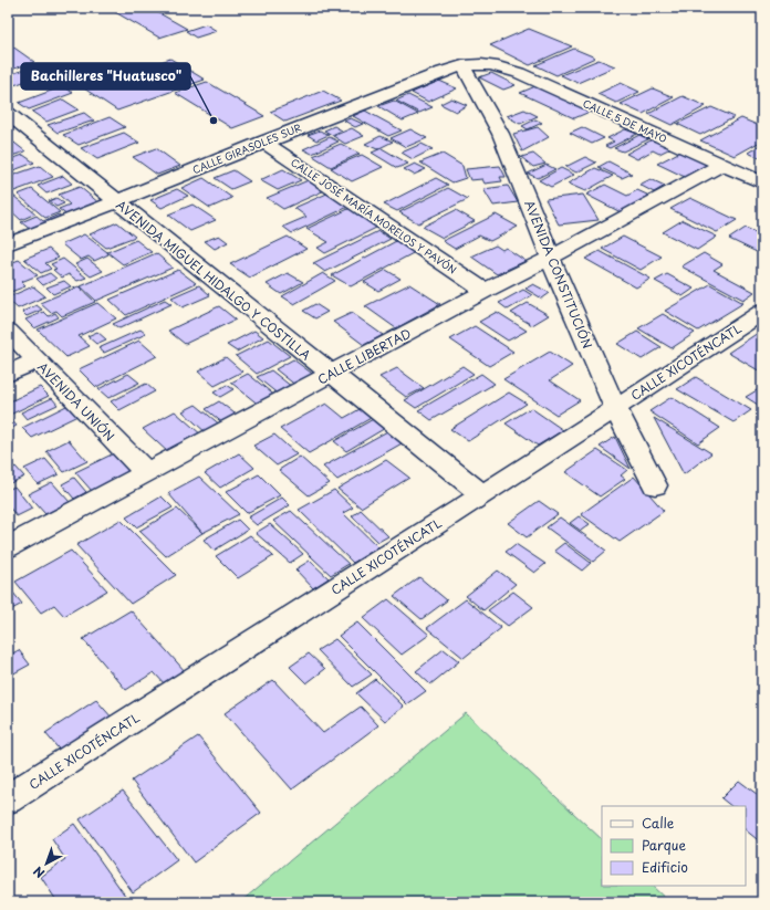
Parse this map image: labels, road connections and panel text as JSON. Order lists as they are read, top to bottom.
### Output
{
  "streets": {
    "street": [
      "CALLE 5 DE MAYO",
      "CALLE GIRASOLES SUR",
      "CALLE JOSÉ MARÍA MORELOS Y PAVÓN",
      "AVENIDA CONSTITUCIÓN",
      "AVENIDA MIGUEL HIDALGO Y COSTILLA",
      "CALLE LIBERTAD",
      "CALLE XICOTÉNCATL",
      "AVENIDA UNIÓN"
    ]
  },
  "crossings": [
    ["CALLE 5 DE MAYO", "CALLE GIRASOLES SUR"],
    ["CALLE 5 DE MAYO", "CALLE LIBERTAD"],
    ["CALLE GIRASOLES SUR", "CALLE JOSÉ MARÍA MORELOS Y PAVÓN"],
    ["CALLE GIRASOLES SUR", "AVENIDA CONSTITUCIÓN"],
    ["CALLE GIRASOLES SUR", "AVENIDA MIGUEL HIDALGO Y COSTILLA"],
    ["CALLE JOSÉ MARÍA MORELOS Y PAVÓN", "CALLE LIBERTAD"],
    ["AVENIDA CONSTITUCIÓN", "CALLE LIBERTAD"],
    ["AVENIDA CONSTITUCIÓN", "CALLE XICOTÉNCATL"],
    ["AVENIDA MIGUEL HIDALGO Y COSTILLA", "CALLE LIBERTAD"],
    ["AVENIDA MIGUEL HIDALGO Y COSTILLA", "CALLE XICOTÉNCATL"],
    ["CALLE LIBERTAD", "AVENIDA UNIÓN"]
  ],
  "places": ["Bachilleres \"Huatusco\""],
  "legend": ["Calle", "Parque", "Edificio"],
  "north": "bottom left"
}
